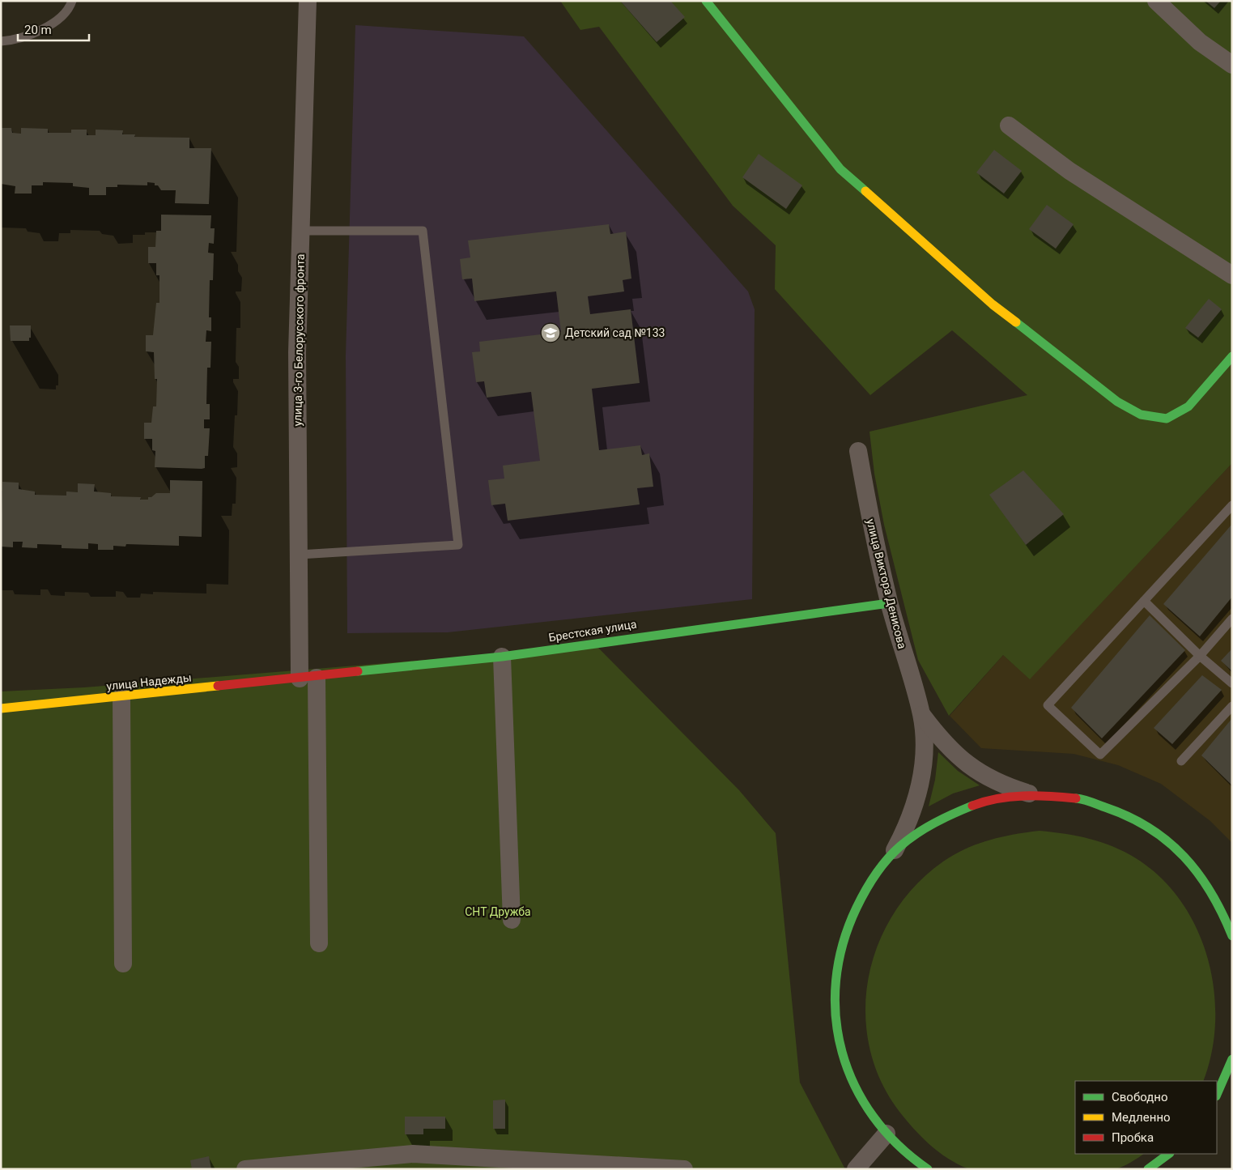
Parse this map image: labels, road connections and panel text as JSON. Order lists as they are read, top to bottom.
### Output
{
  "streets": {
    "street": [
      "улица 3-го Белорусского фронта",
      "улица Виктора Денисова",
      "Брестская улица",
      "улица Надежды"
    ]
  },
  "crossings": [
    ["улица 3-го Белорусского фронта", "Брестская улица"],
    ["улица 3-го Белорусского фронта", "улица Надежды"],
    ["улица Виктора Денисова", "Брестская улица"],
    ["Брестская улица", "улица Надежды"]
  ],
  "parks": ["СНТ Дружба"],
  "places": {
    "school or university": ["Детский сад №133"]
  },
  "legend": ["Свободно", "Медленно", "Пробка"],
  "scale_bar": "20 m"
}
